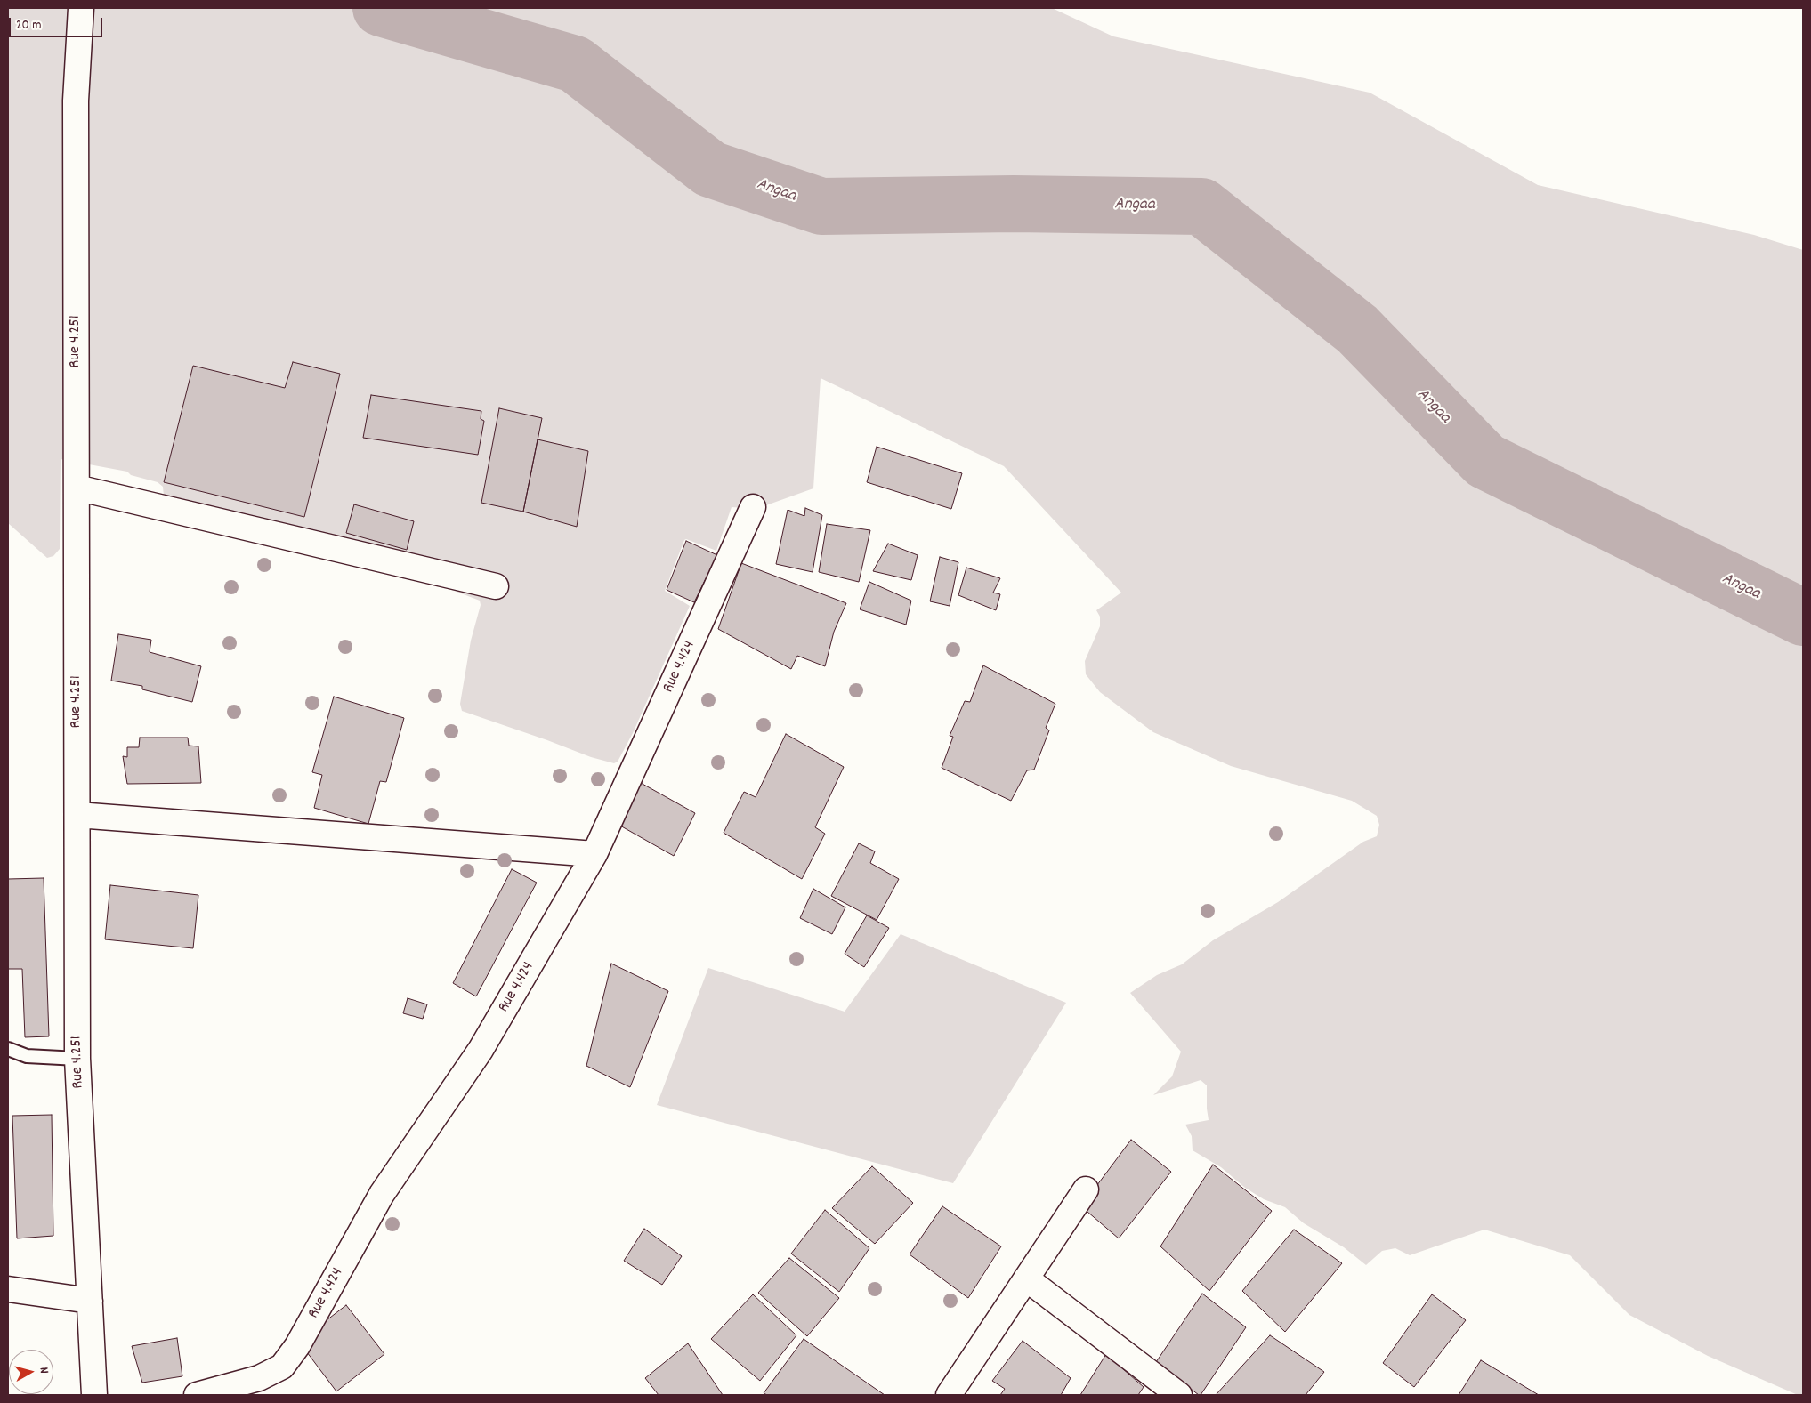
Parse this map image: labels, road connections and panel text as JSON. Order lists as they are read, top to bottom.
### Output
{
  "streets": {
    "street": ["Rue 4.251", "Rue 4.424"]
  },
  "water": ["Angaa"],
  "scale_bar": "20 m",
  "north": "right"
}
